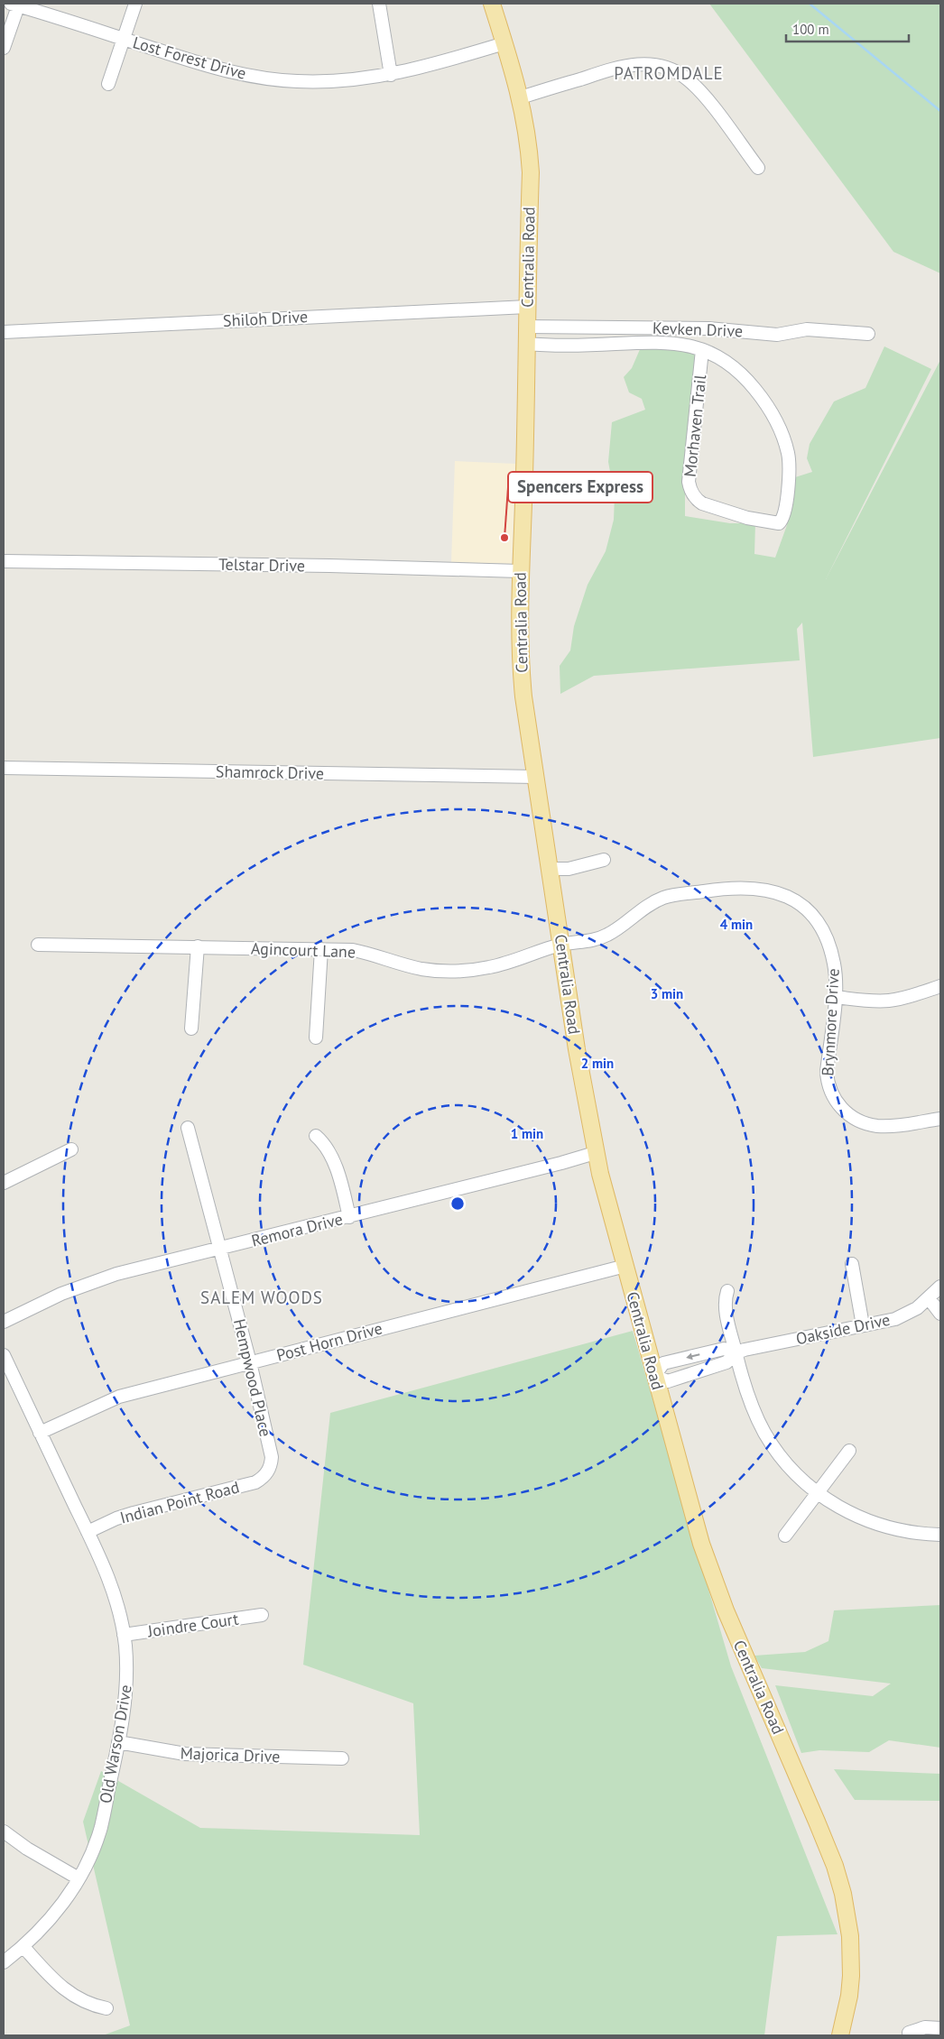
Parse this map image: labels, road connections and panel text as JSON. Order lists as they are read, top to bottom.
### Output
{
  "streets": {
    "main road": ["Centralia Road"],
    "street": [
      "Lost Forest Drive",
      "Shiloh Drive",
      "Kevken Drive",
      "Morhaven Trail",
      "Telstar Drive",
      "Shamrock Drive",
      "Agincourt Lane",
      "Brynmore Drive",
      "Remora Drive",
      "Oakside Drive",
      "Post Horn Drive",
      "Hempwood Place",
      "Indian Point Road",
      "Joindre Court",
      "Old Warson Drive",
      "Majorica Drive"
    ]
  },
  "crossings": [
    ["Lost Forest Drive", "Centralia Road"],
    ["Centralia Road", "Shiloh Drive"],
    ["Centralia Road", "Kevken Drive"],
    ["Centralia Road", "Morhaven Trail"],
    ["Centralia Road", "Telstar Drive"],
    ["Centralia Road", "Shamrock Drive"],
    ["Centralia Road", "Agincourt Lane"],
    ["Centralia Road", "Brynmore Drive"],
    ["Centralia Road", "Remora Drive"],
    ["Centralia Road", "Oakside Drive"],
    ["Centralia Road", "Post Horn Drive"],
    ["Agincourt Lane", "Brynmore Drive"],
    ["Remora Drive", "Hempwood Place"],
    ["Post Horn Drive", "Hempwood Place"],
    ["Post Horn Drive", "Old Warson Drive"],
    ["Hempwood Place", "Indian Point Road"],
    ["Indian Point Road", "Old Warson Drive"],
    ["Joindre Court", "Old Warson Drive"],
    ["Old Warson Drive", "Majorica Drive"]
  ],
  "districts": ["PATROMDALE", "SALEM WOODS"],
  "places": ["Spencers Express"],
  "scale_bar": "100 m",
  "rings": [
    "4 min",
    "3 min",
    "2 min",
    "1 min"
  ]
}
